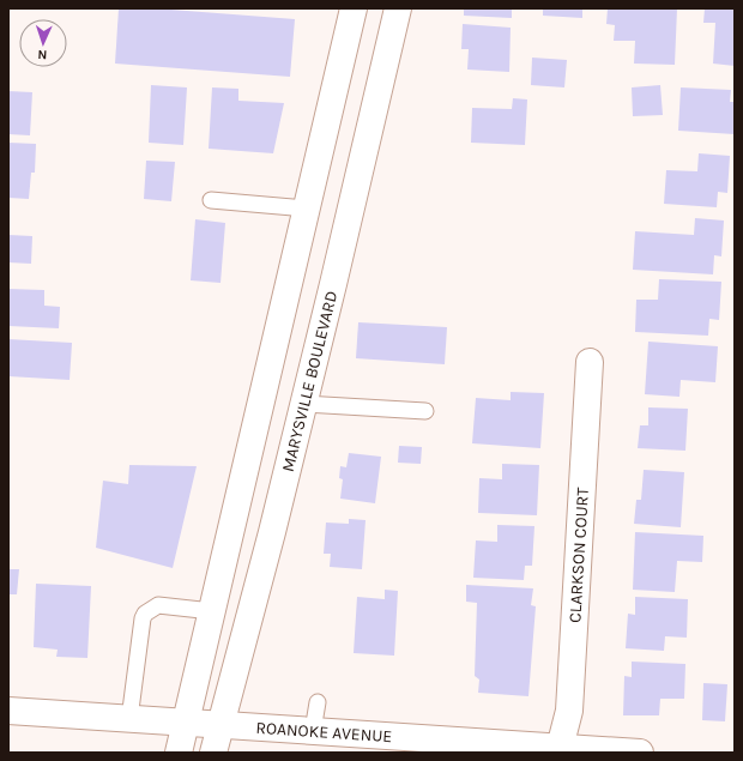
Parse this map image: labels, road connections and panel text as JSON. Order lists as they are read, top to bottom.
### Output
{
  "streets": {
    "main road": ["MARYSVILLE BOULEVARD", "CLARKSON COURT", "ROANOKE AVENUE"]
  },
  "crossings": [
    ["MARYSVILLE BOULEVARD", "ROANOKE AVENUE"],
    ["CLARKSON COURT", "ROANOKE AVENUE"]
  ],
  "north": "bottom"
}
